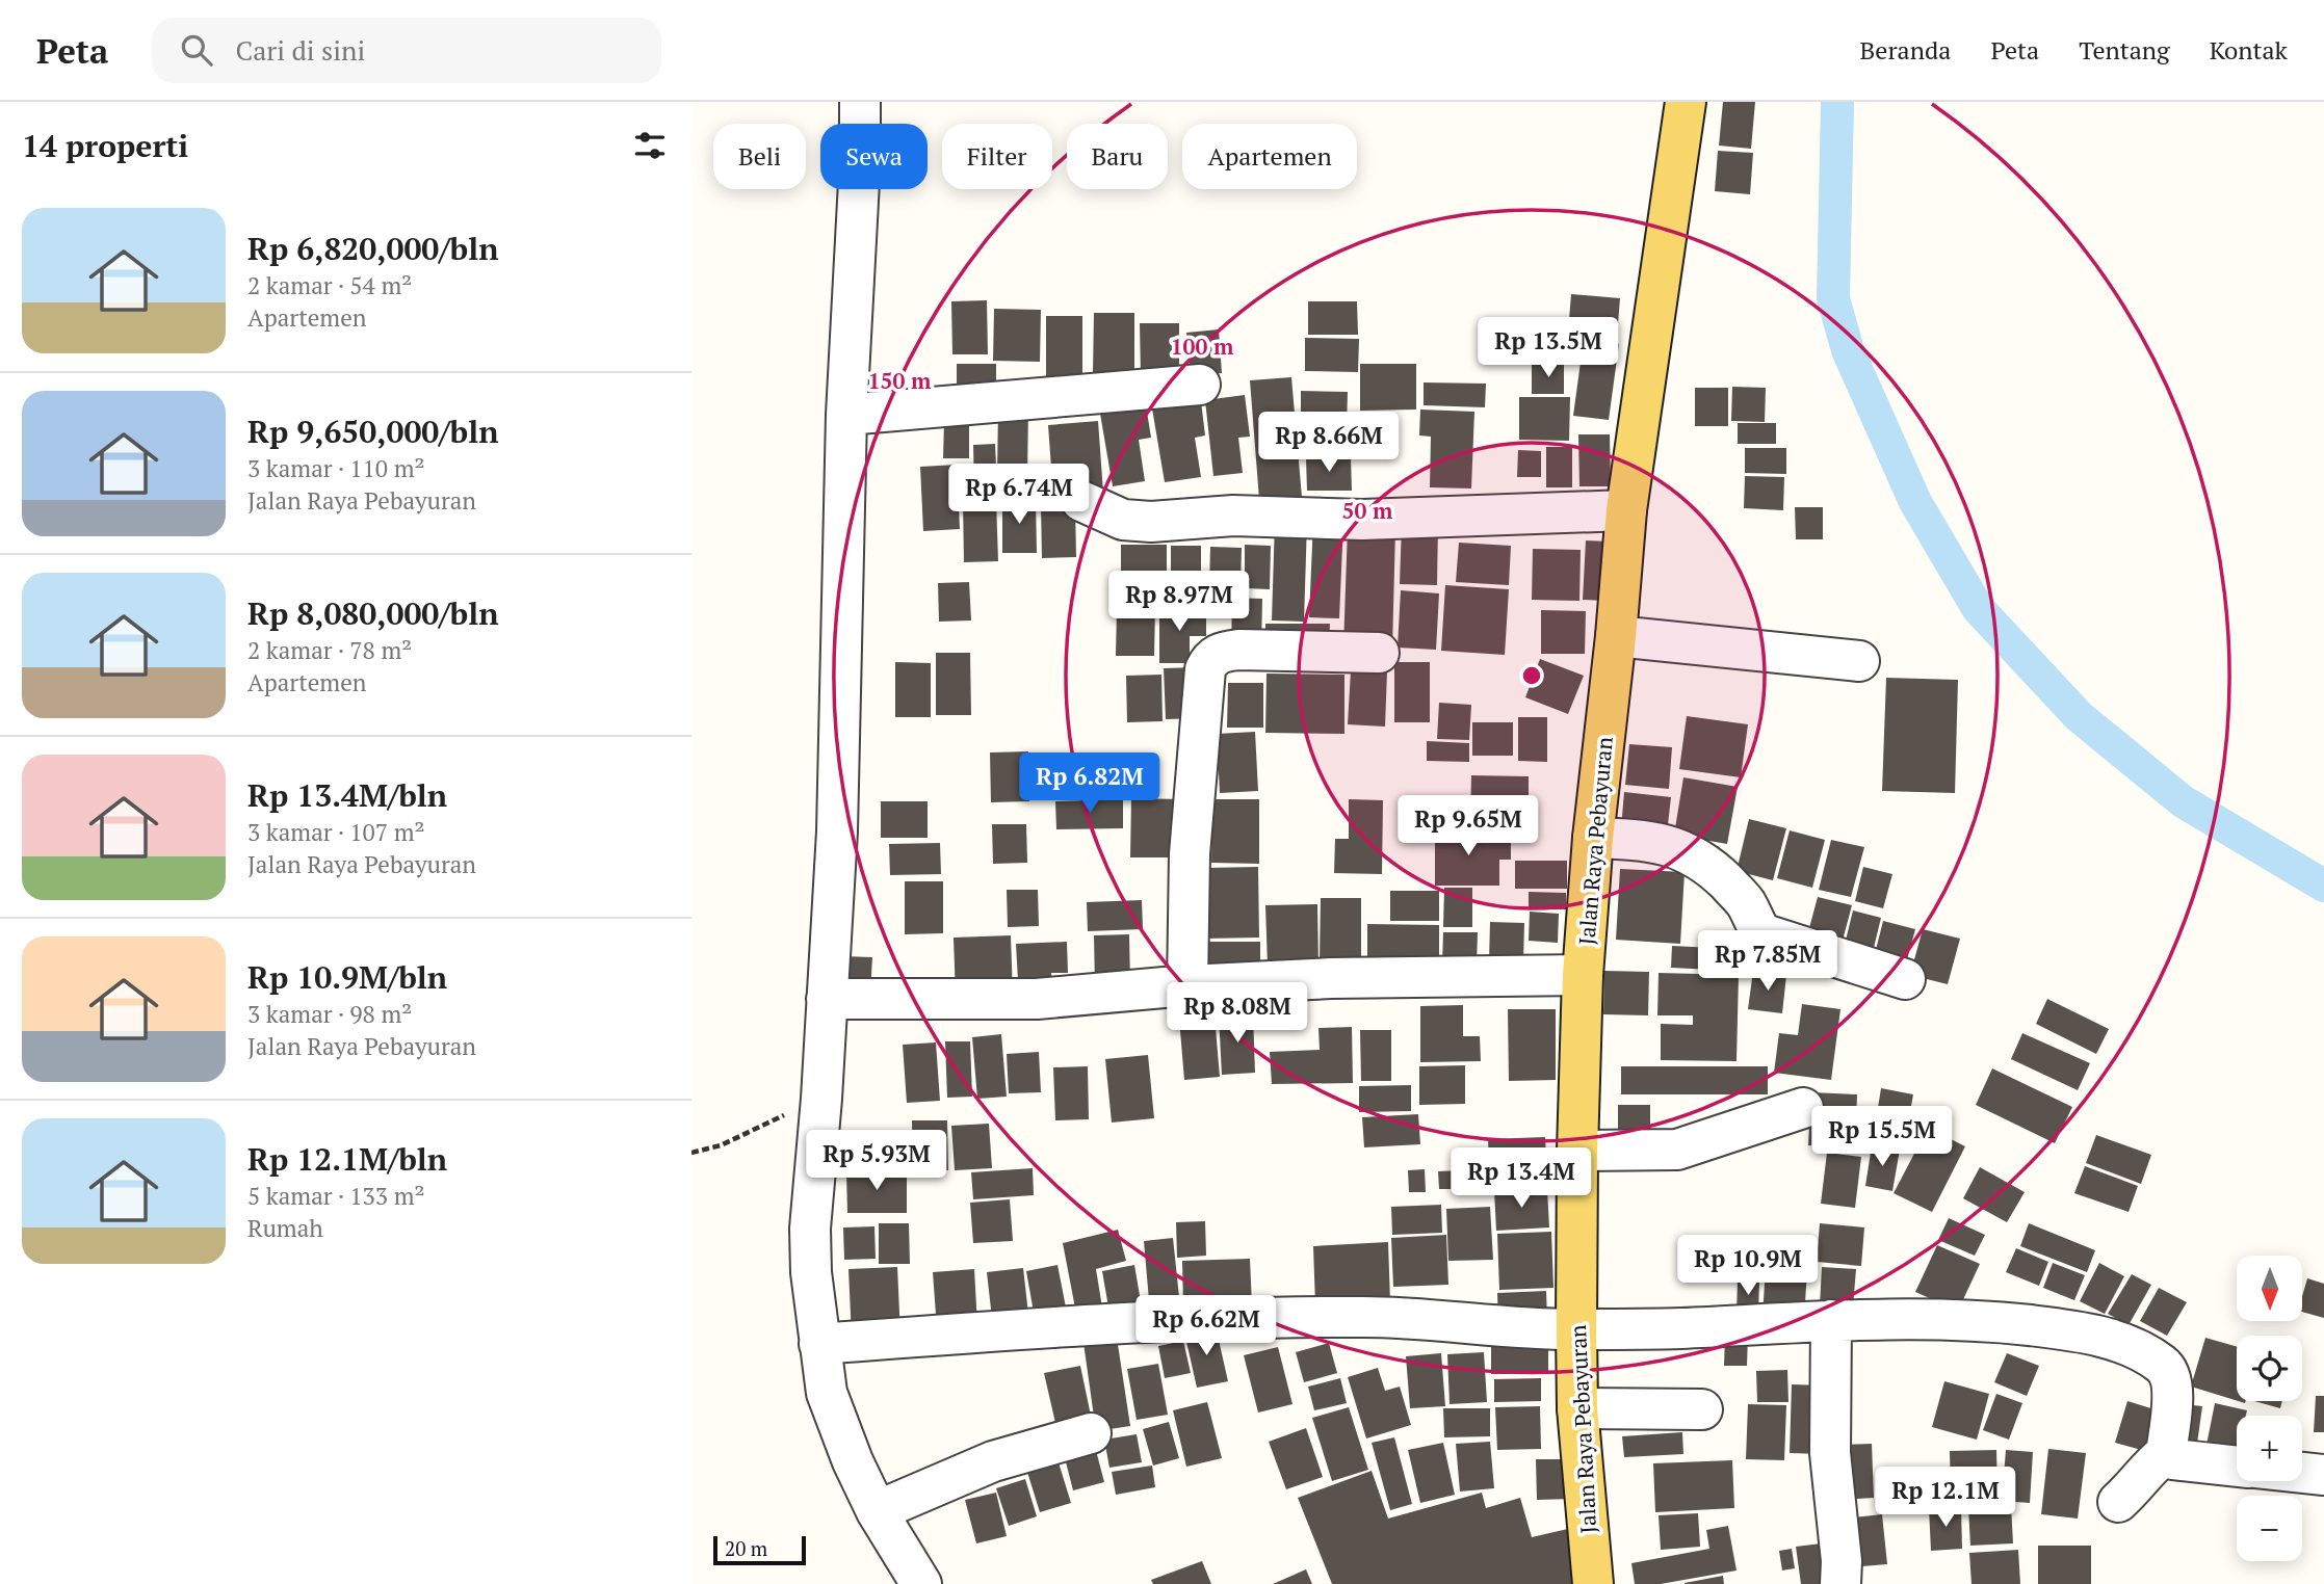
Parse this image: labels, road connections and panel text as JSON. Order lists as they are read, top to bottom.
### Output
{
  "streets": {
    "main road": ["Jalan Raya Pebayuran"]
  },
  "scale_bar": "20 m",
  "north": "bottom",
  "page": {
    "header": "Peta",
    "search": "Cari di sini",
    "nav": [
      "Beranda",
      "Peta",
      "Tentang",
      "Kontak"
    ],
    "heading": "14 properti",
    "chip": [
      "Beli",
      "Sewa",
      "Filter",
      "Baru",
      "Apartemen"
    ],
    "list": [
      {
        "name": "Rp 6,820,000/bln",
        "note": "2 kamar · 54 m² · Apartemen"
      },
      {
        "name": "Rp 9,650,000/bln",
        "note": "3 kamar · 110 m² · Jalan Raya Pebayuran"
      },
      {
        "name": "Rp 8,080,000/bln",
        "note": "2 kamar · 78 m² · Apartemen"
      },
      {
        "name": "Rp 13.4M/bln",
        "note": "3 kamar · 107 m² · Jalan Raya Pebayuran"
      },
      {
        "name": "Rp 10.9M/bln",
        "note": "3 kamar · 98 m² · Jalan Raya Pebayuran"
      },
      {
        "name": "Rp 12.1M/bln",
        "note": "5 kamar · 133 m² · Rumah"
      }
    ],
    "price": [
      "Rp 13.5M",
      "Rp 8.66M",
      "Rp 6.74M",
      "Rp 8.97M",
      "Rp 6.82M",
      "Rp 9.65M",
      "Rp 7.85M",
      "Rp 8.08M",
      "Rp 15.5M",
      "Rp 5.93M",
      "Rp 13.4M",
      "Rp 10.9M",
      "Rp 6.62M",
      "Rp 12.1M"
    ],
    "map_buttons": ["+", "−"],
    "scale": "20 m"
  },
  "rings": ["100 m", "150 m", "50 m"]
}
